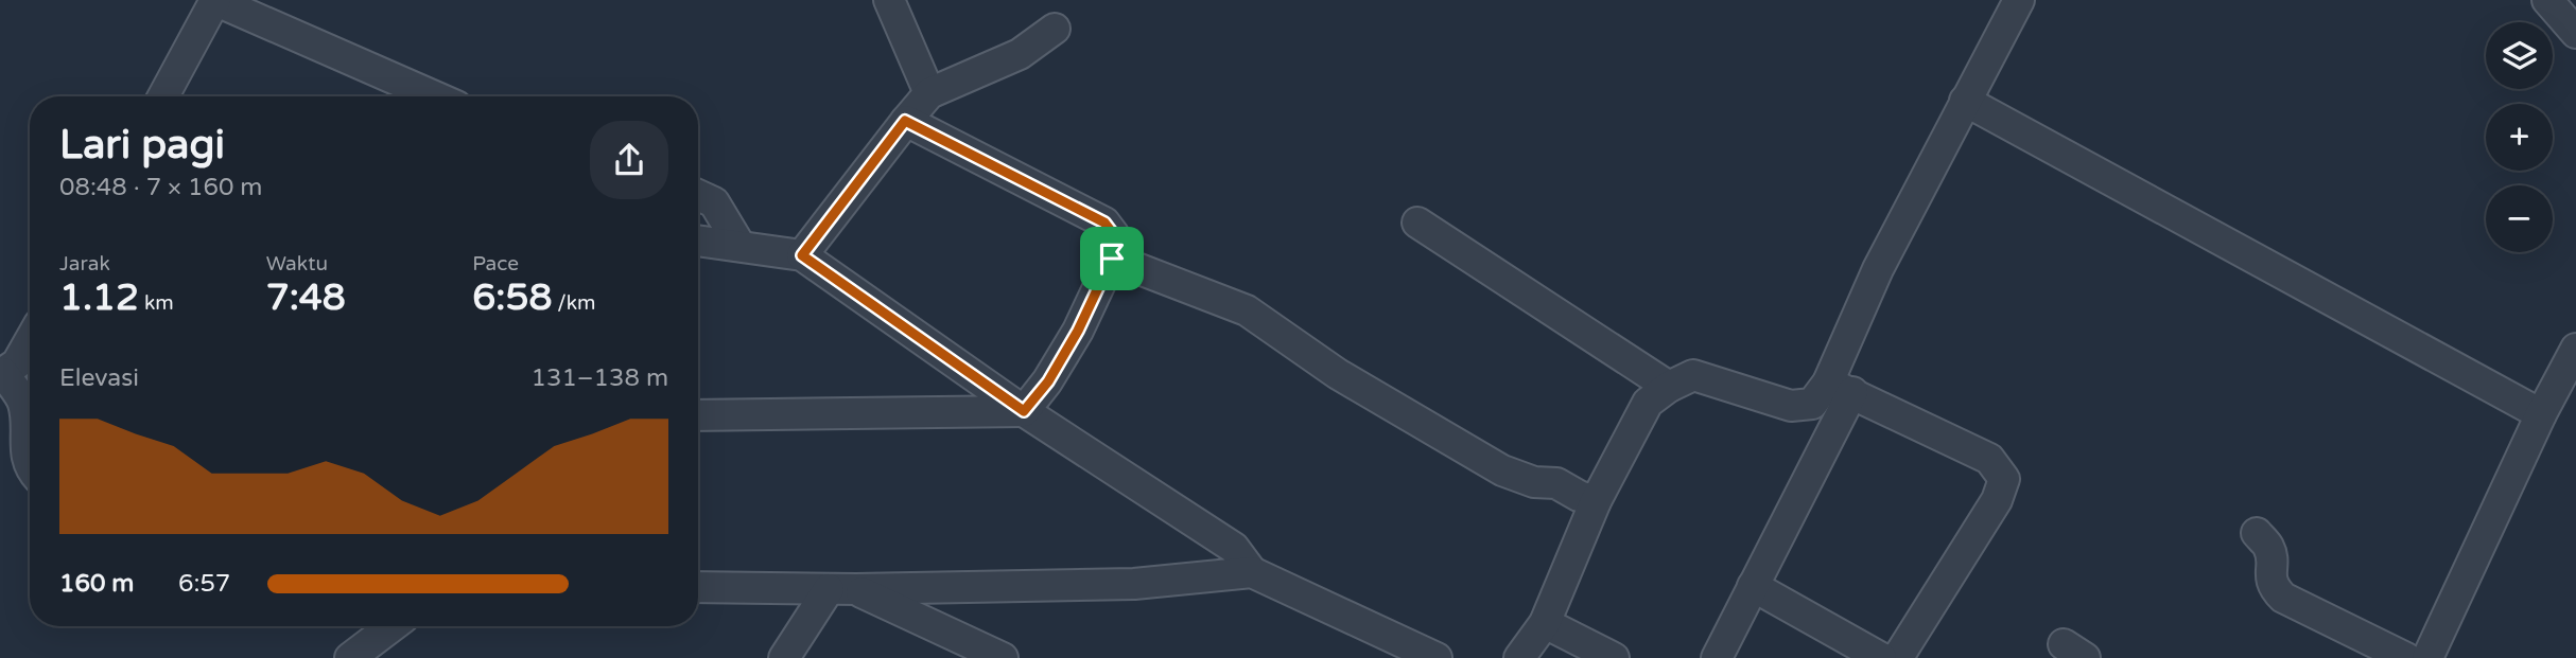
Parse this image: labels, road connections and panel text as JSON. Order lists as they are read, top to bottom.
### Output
{
  "page": {
    "map_buttons": ["+", "−"],
    "heading": ["Lari pagi", "08:48 · 7 × 160 m"],
    "stats": [
      ["Jarak", "1.12 km"],
      ["Waktu", "7:48"],
      ["Pace", "6:58 /km"]
    ],
    "chart": ["Elevasi", "131–138 m"],
    "list": [
      {
        "name": "160 m",
        "note": "6:57"
      }
    ]
  }
}
